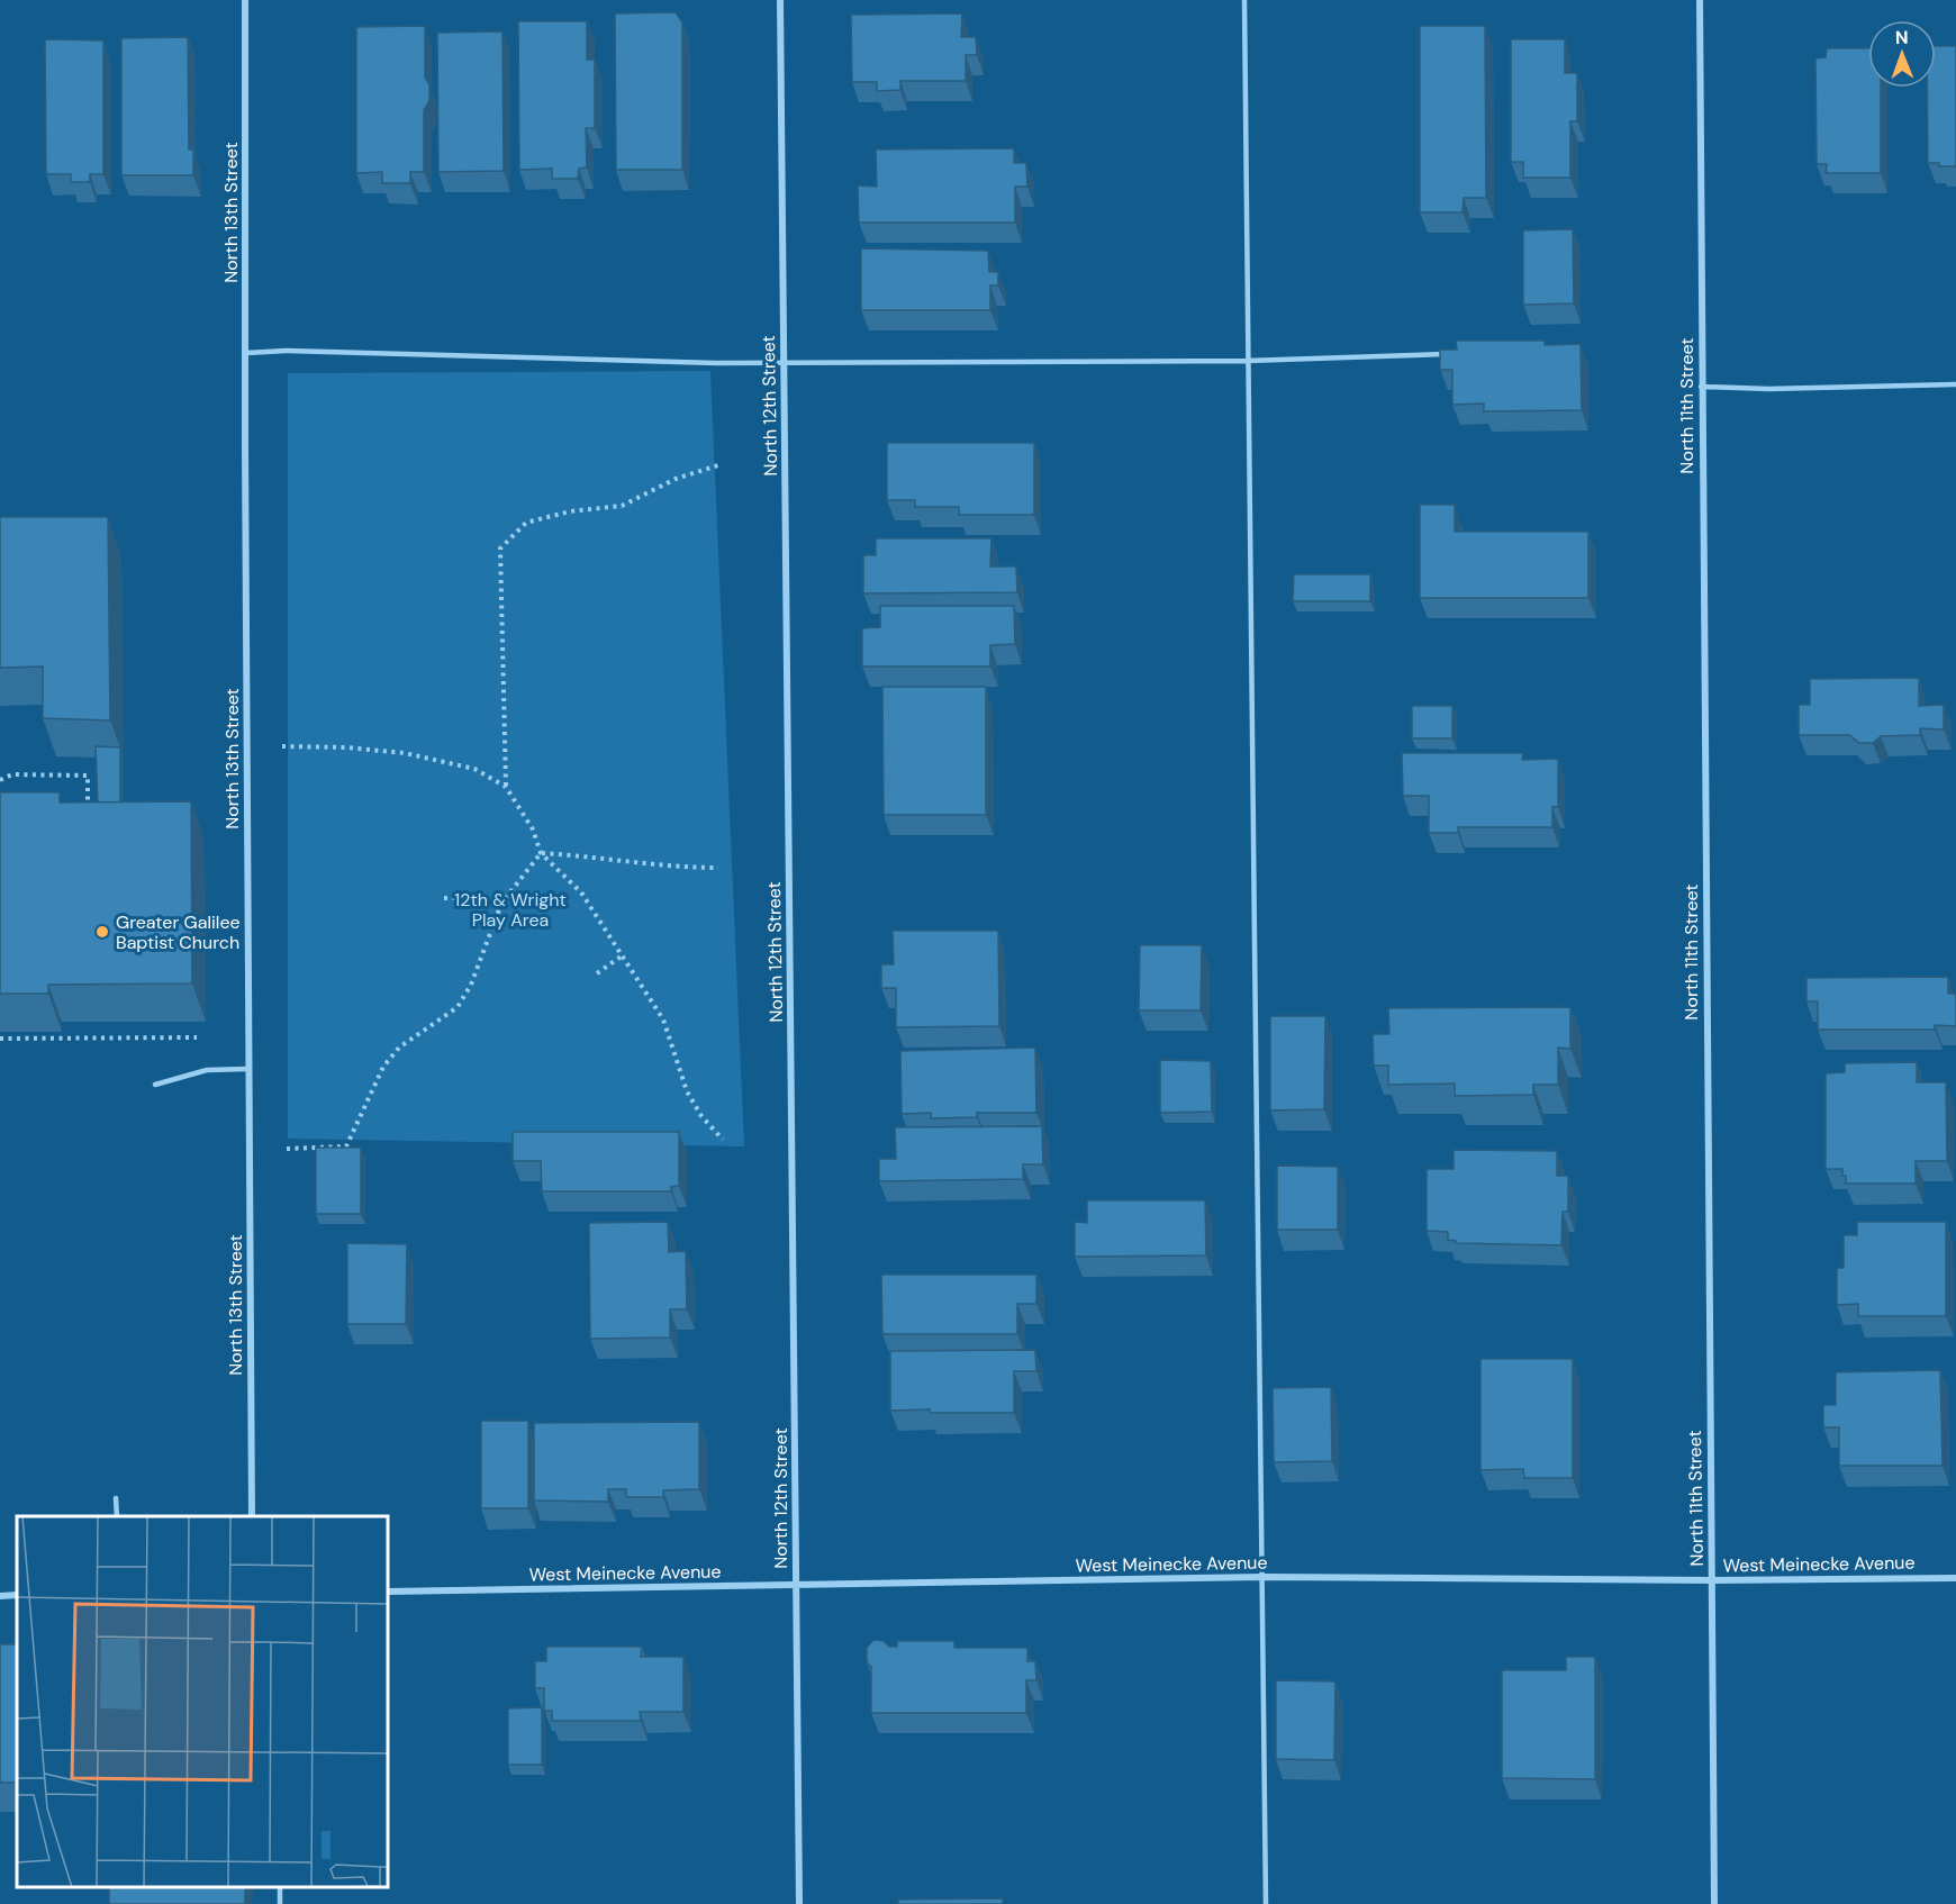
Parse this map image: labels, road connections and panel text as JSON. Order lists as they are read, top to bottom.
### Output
{
  "streets": {
    "street": [
      "North 13th Street",
      "North 12th Street",
      "North 11th Street",
      "West Meinecke Avenue"
    ]
  },
  "crossings": [
    ["North 12th Street", "West Meinecke Avenue"],
    ["North 11th Street", "West Meinecke Avenue"]
  ],
  "parks": ["12th & Wright Play Area"],
  "places": ["Greater Galilee Baptist Church"],
  "north": "top"
}
